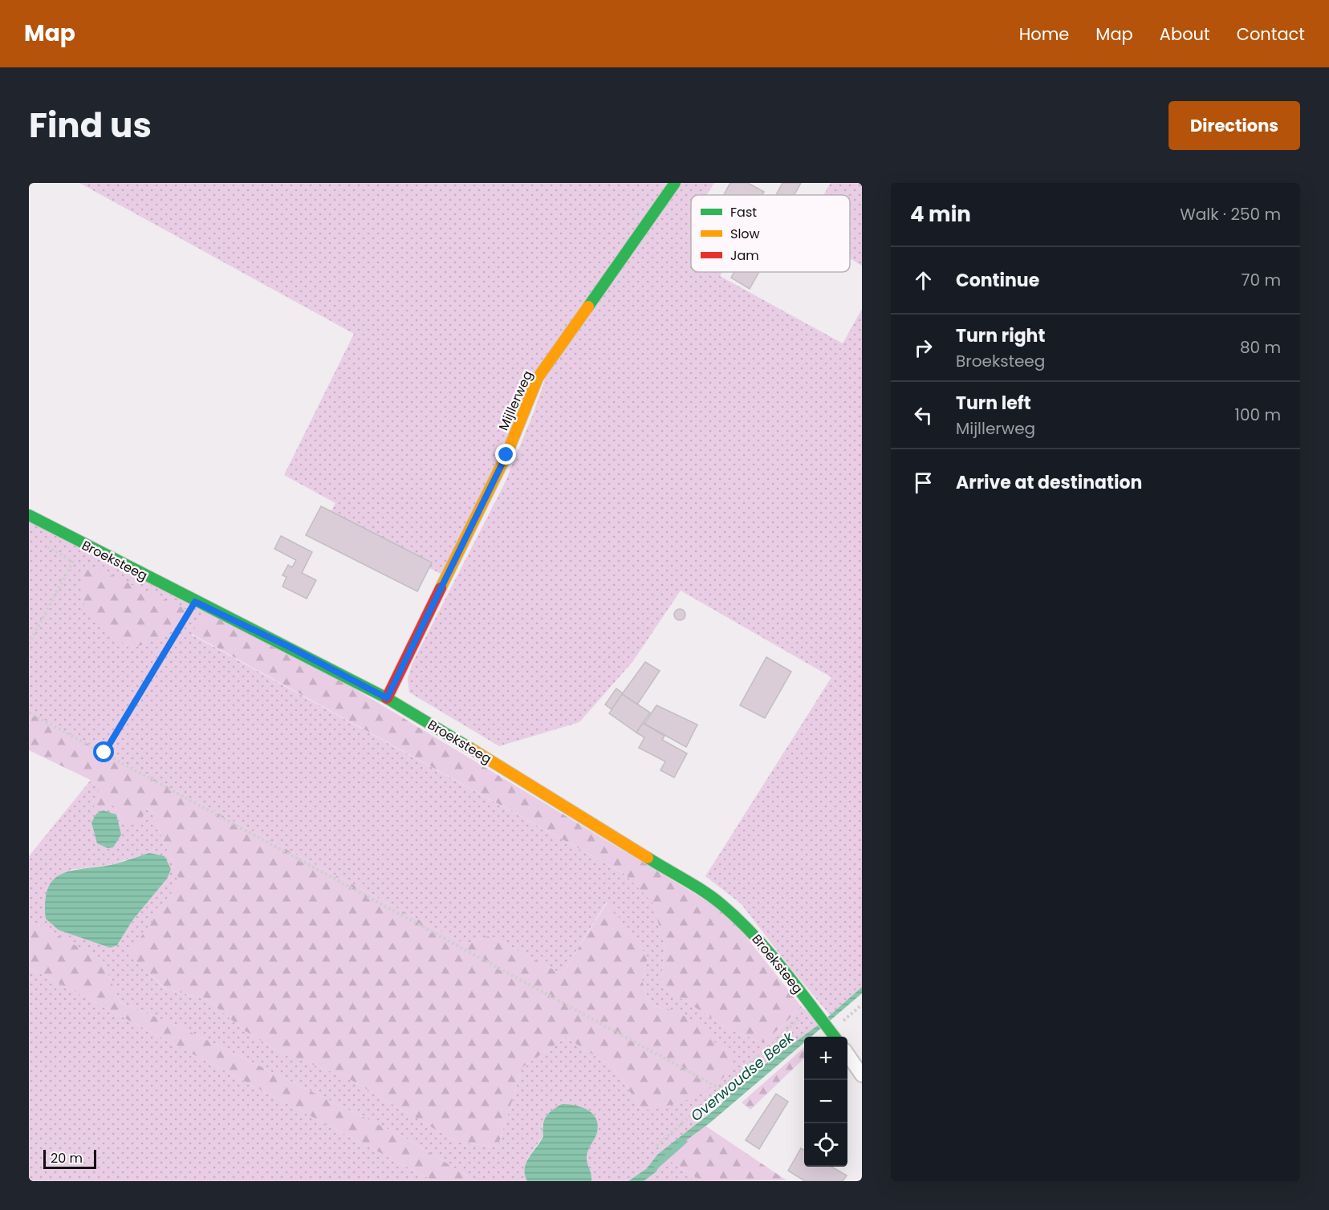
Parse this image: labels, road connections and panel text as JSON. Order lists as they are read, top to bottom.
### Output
{
  "streets": {
    "street": ["Mijllerweg", "Broeksteeg"]
  },
  "crossings": [
    ["Mijllerweg", "Broeksteeg"]
  ],
  "water": ["Overwoudse Beek"],
  "legend": ["Fast", "Slow", "Jam"],
  "scale_bar": "20 m",
  "page": {
    "header": "Map",
    "nav": [
      "Home",
      "Map",
      "About",
      "Contact"
    ],
    "title": "Find us",
    "buttons": "Directions",
    "heading": ["4 min", "Walk · 250 m"],
    "list": [
      ["Continue", "70 m"],
      ["Turn right", "Broeksteeg", "80 m"],
      ["Turn left", "Mijllerweg", "100 m"],
      "Arrive at destination"
    ],
    "map_buttons": ["+", "−"],
    "scale": "20 m"
  }
}
